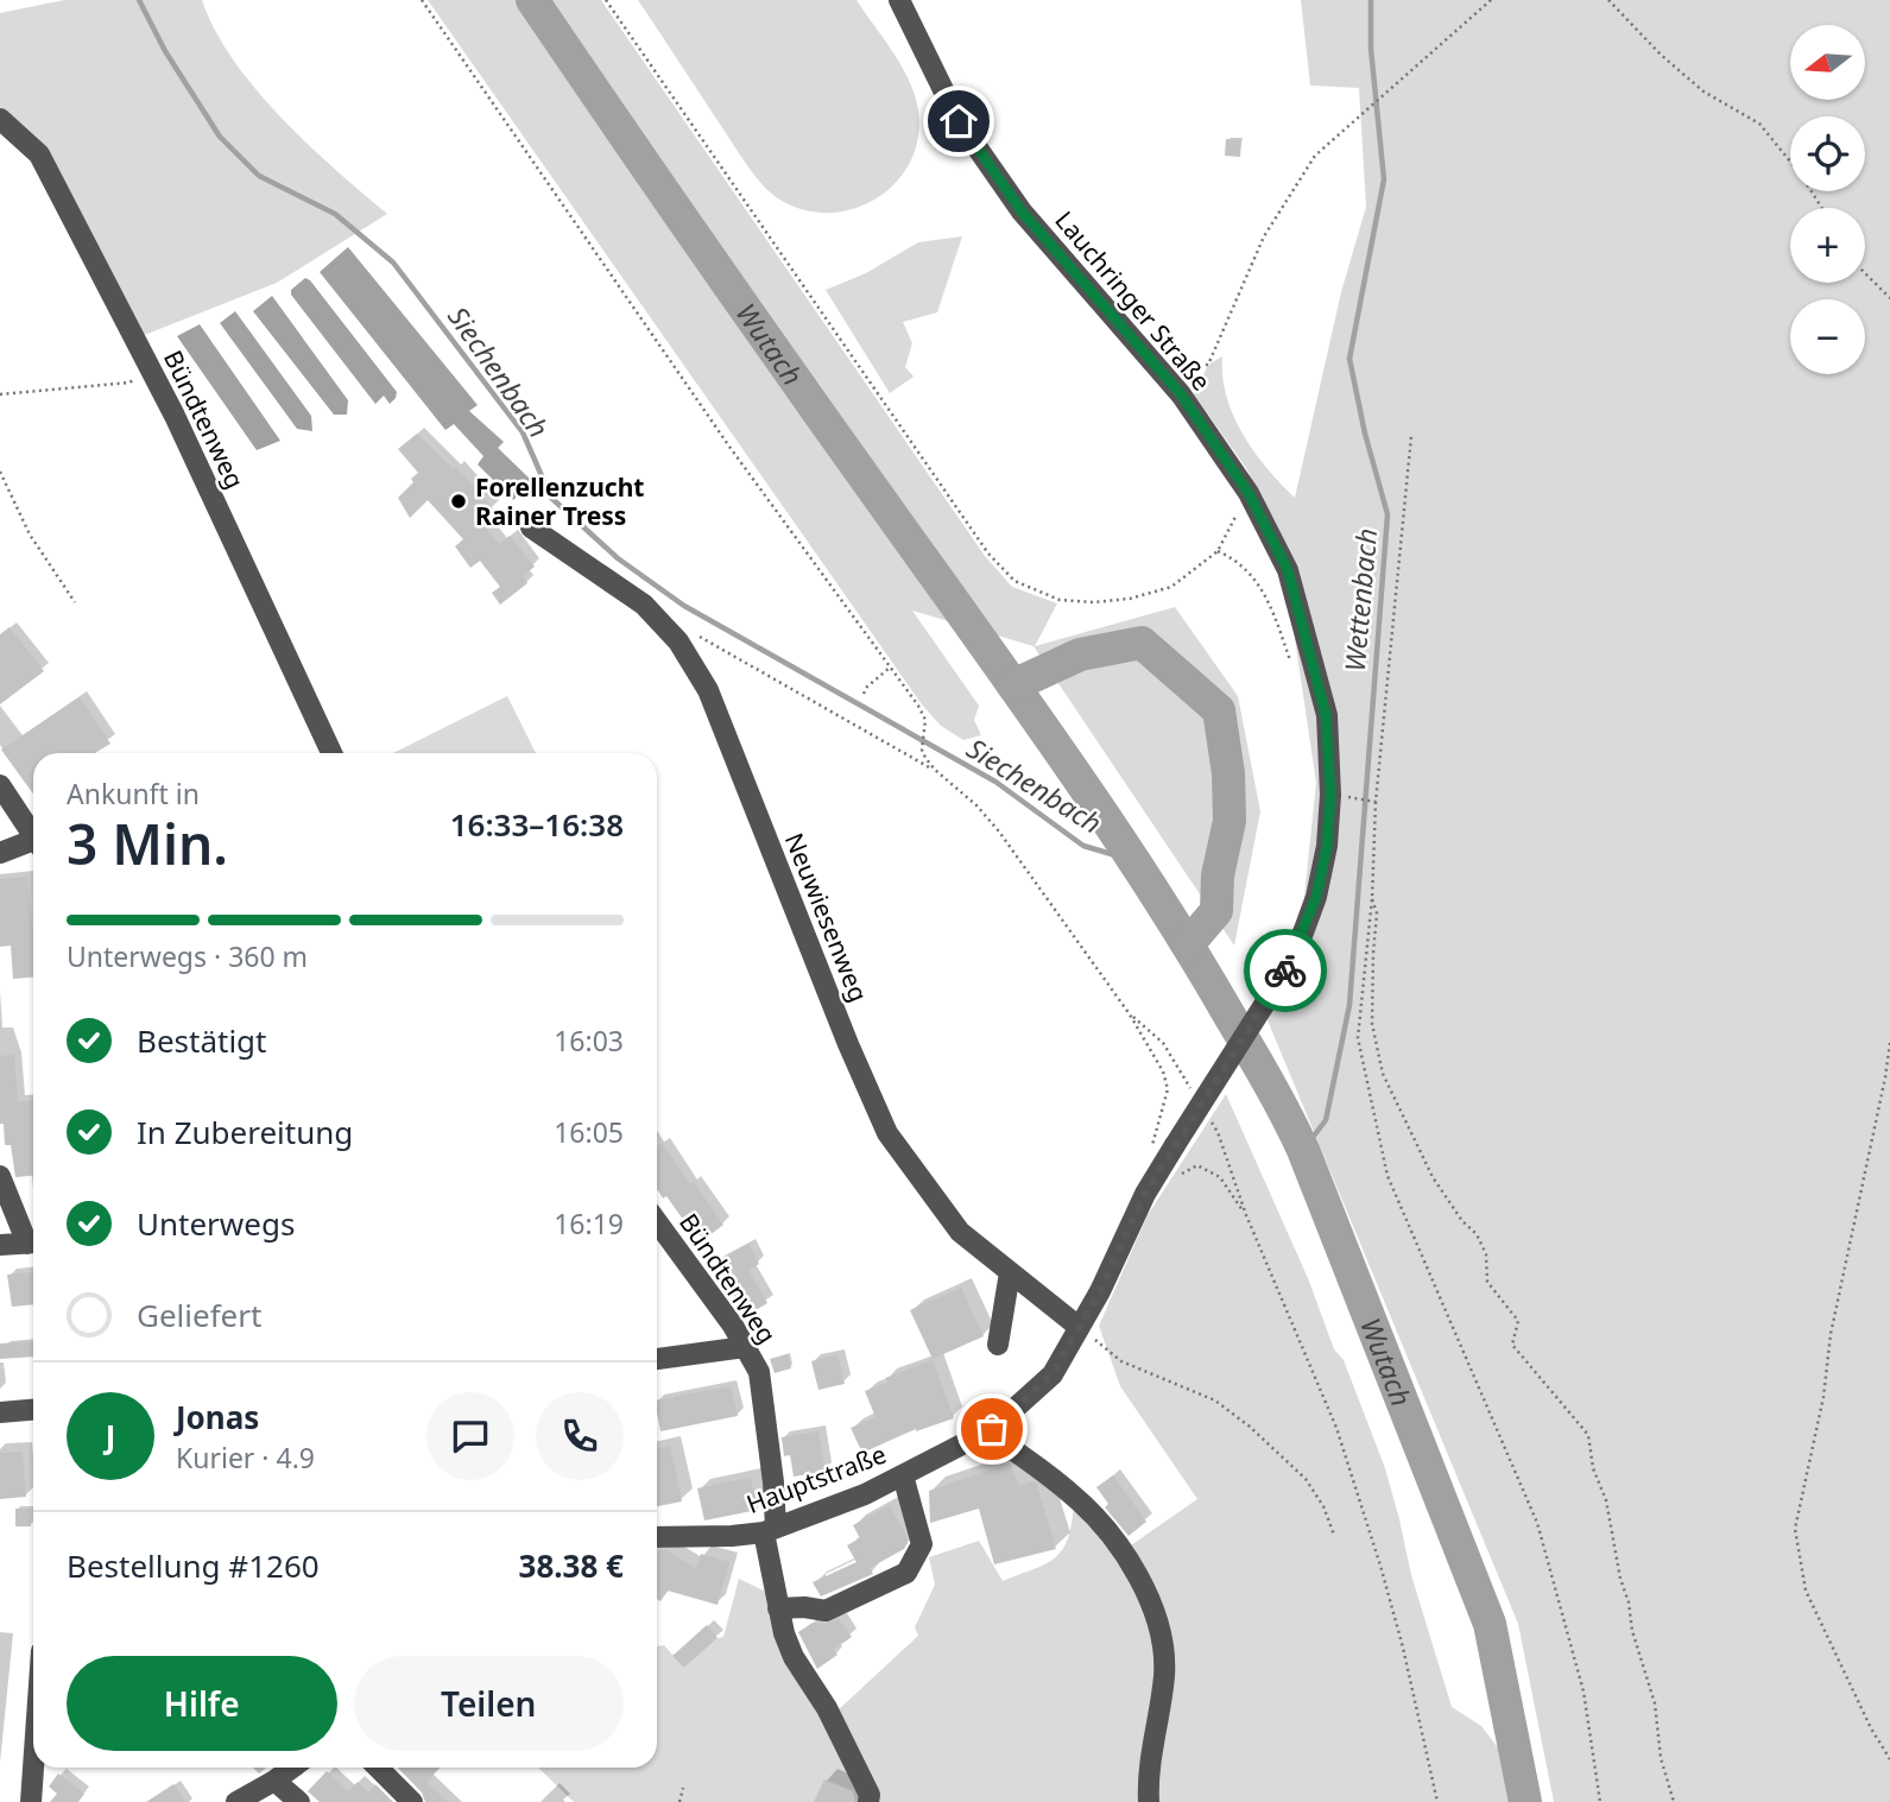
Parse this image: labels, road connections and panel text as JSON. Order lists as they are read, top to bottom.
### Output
{
  "streets": {
    "street": [
      "Lauchringer Straße",
      "Bündtenweg",
      "Neuwiesenweg",
      "Hauptstraße"
    ]
  },
  "crossings": [
    ["Lauchringer Straße", "Neuwiesenweg"],
    ["Lauchringer Straße", "Hauptstraße"],
    ["Bündtenweg", "Hauptstraße"],
    ["Neuwiesenweg", "Hauptstraße"]
  ],
  "water": ["Wutach", "Siechenbach", "Wettenbach"],
  "places": ["Forellenzucht Rainer Tress"],
  "north": "left",
  "page": {
    "map_buttons": ["+", "−"],
    "heading": ["3 Min.", "Ankunft in", "16:33–16:38"],
    "panel": [
      "Jonas",
      "Kurier · 4.9",
      "Bestellung #1260",
      "38.38 €"
    ],
    "bar": "Unterwegs · 360 m",
    "list": [
      ["Bestätigt", "16:03"],
      ["In Zubereitung", "16:05"],
      ["Unterwegs", "16:19"],
      "Geliefert"
    ],
    "round": "J",
    "buttons": ["Hilfe", "Teilen"]
  }
}
